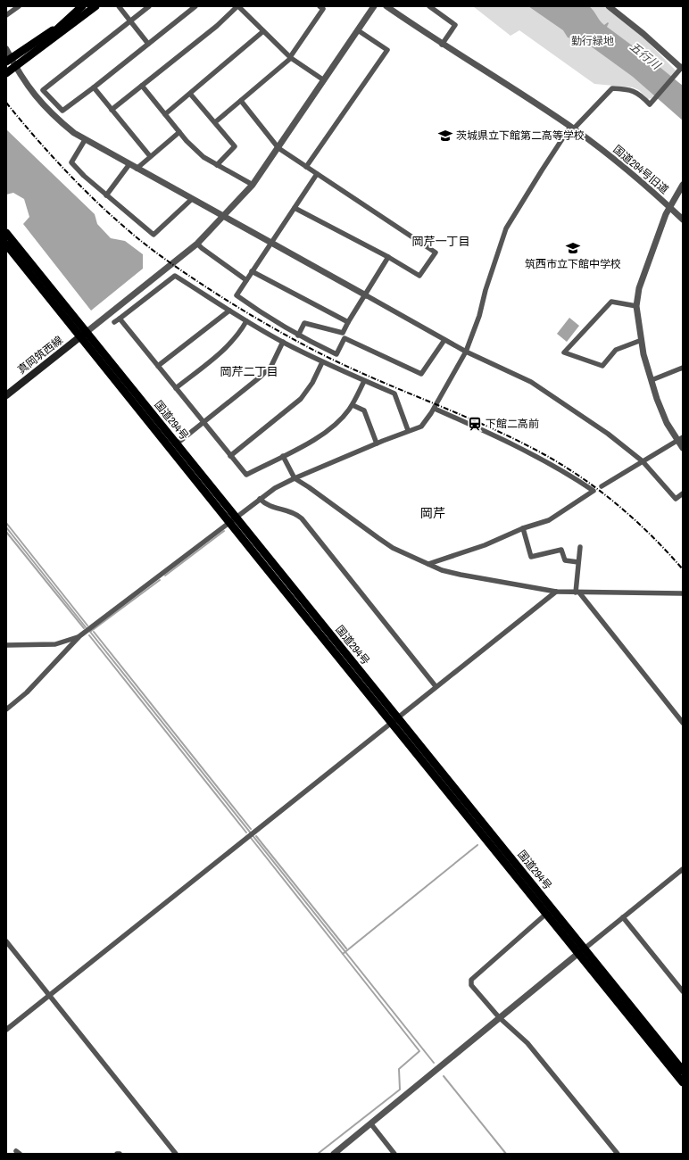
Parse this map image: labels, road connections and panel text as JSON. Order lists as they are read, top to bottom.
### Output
{
  "streets": {
    "highway": ["国道294号"],
    "main road": ["真岡筑西線"],
    "street": ["国道294号旧道"]
  },
  "crossings": [
    ["真岡筑西線", "国道294号"]
  ],
  "districts": ["岡芹一丁目", "岡芹二丁目", "岡芹"],
  "water": ["五行川"],
  "parks": ["勤行緑地"],
  "places": {
    "school or university": ["茨城県立下館第二高等学校", "筑西市立下館中学校"],
    "station": ["下館二高前"]
  }
}
